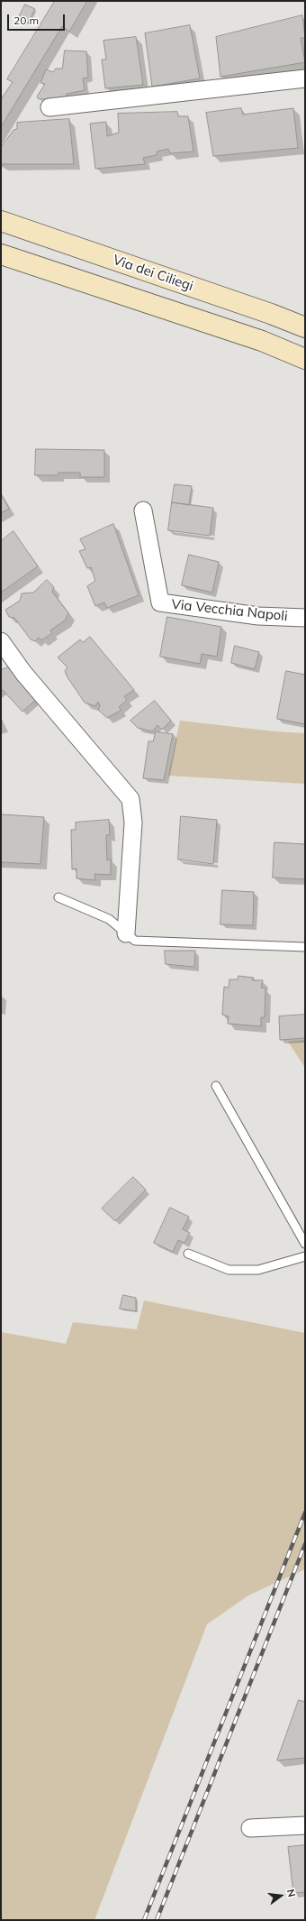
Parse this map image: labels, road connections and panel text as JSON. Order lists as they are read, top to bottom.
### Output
{
  "streets": {
    "main road": ["Via dei Ciliegi"],
    "street": ["Via Vecchia Napoli"]
  },
  "scale_bar": "20 m",
  "north": "right"
}
